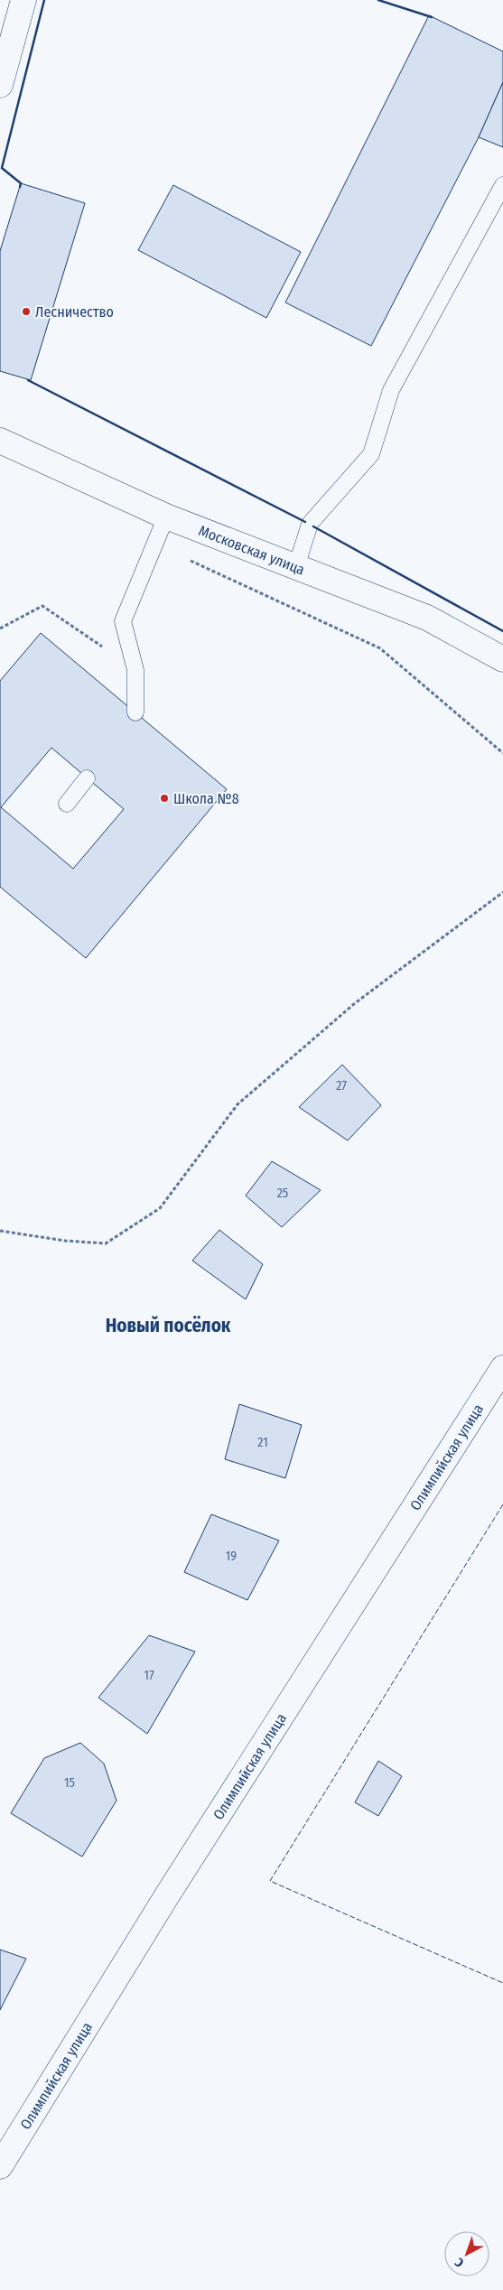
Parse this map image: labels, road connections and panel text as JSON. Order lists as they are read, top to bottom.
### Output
{
  "streets": {
    "street": ["Московская улица", "Олимпийская улица"]
  },
  "districts": ["Новый посёлок"],
  "places": ["Лесничество", "Школа №8"],
  "house_numbers": [
    "27",
    "25",
    "21",
    "19",
    "17",
    "15"
  ],
  "north": "bottom left"
}
